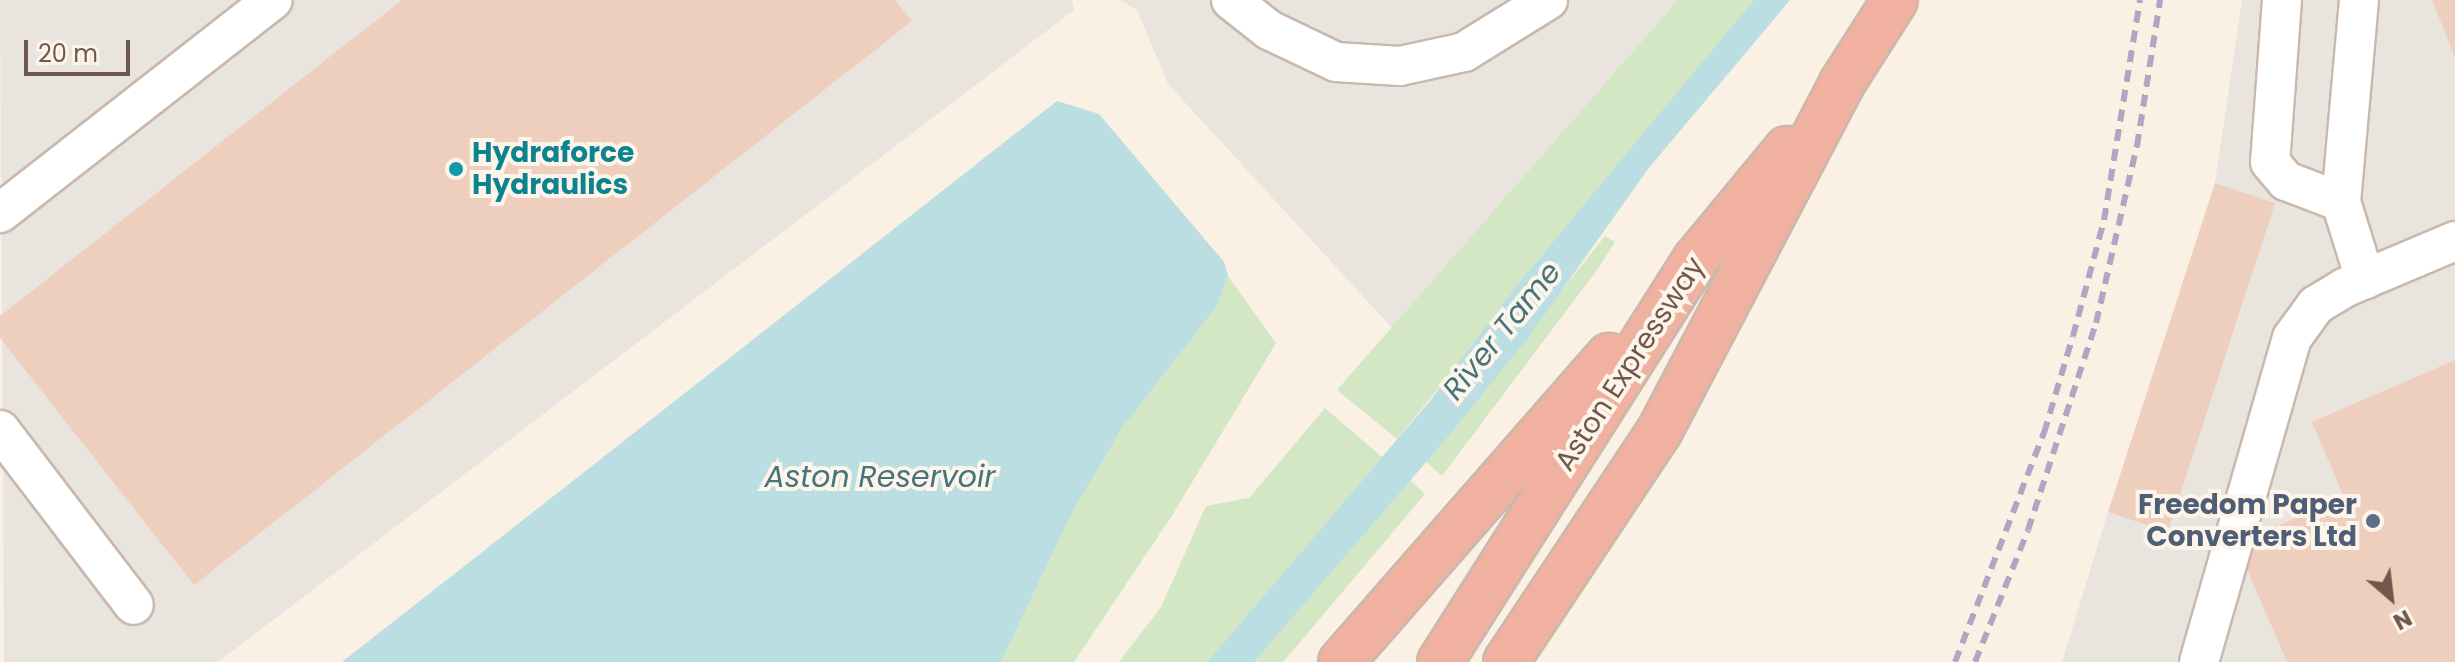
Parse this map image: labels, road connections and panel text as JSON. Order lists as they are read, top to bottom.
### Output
{
  "streets": {
    "highway": ["Aston Expressway"]
  },
  "water": ["River Tame", "Aston Reservoir"],
  "places": ["Hydraforce Hydraulics", "Freedom Paper Converters Ltd"],
  "scale_bar": "20 m",
  "north": "bottom right"
}
